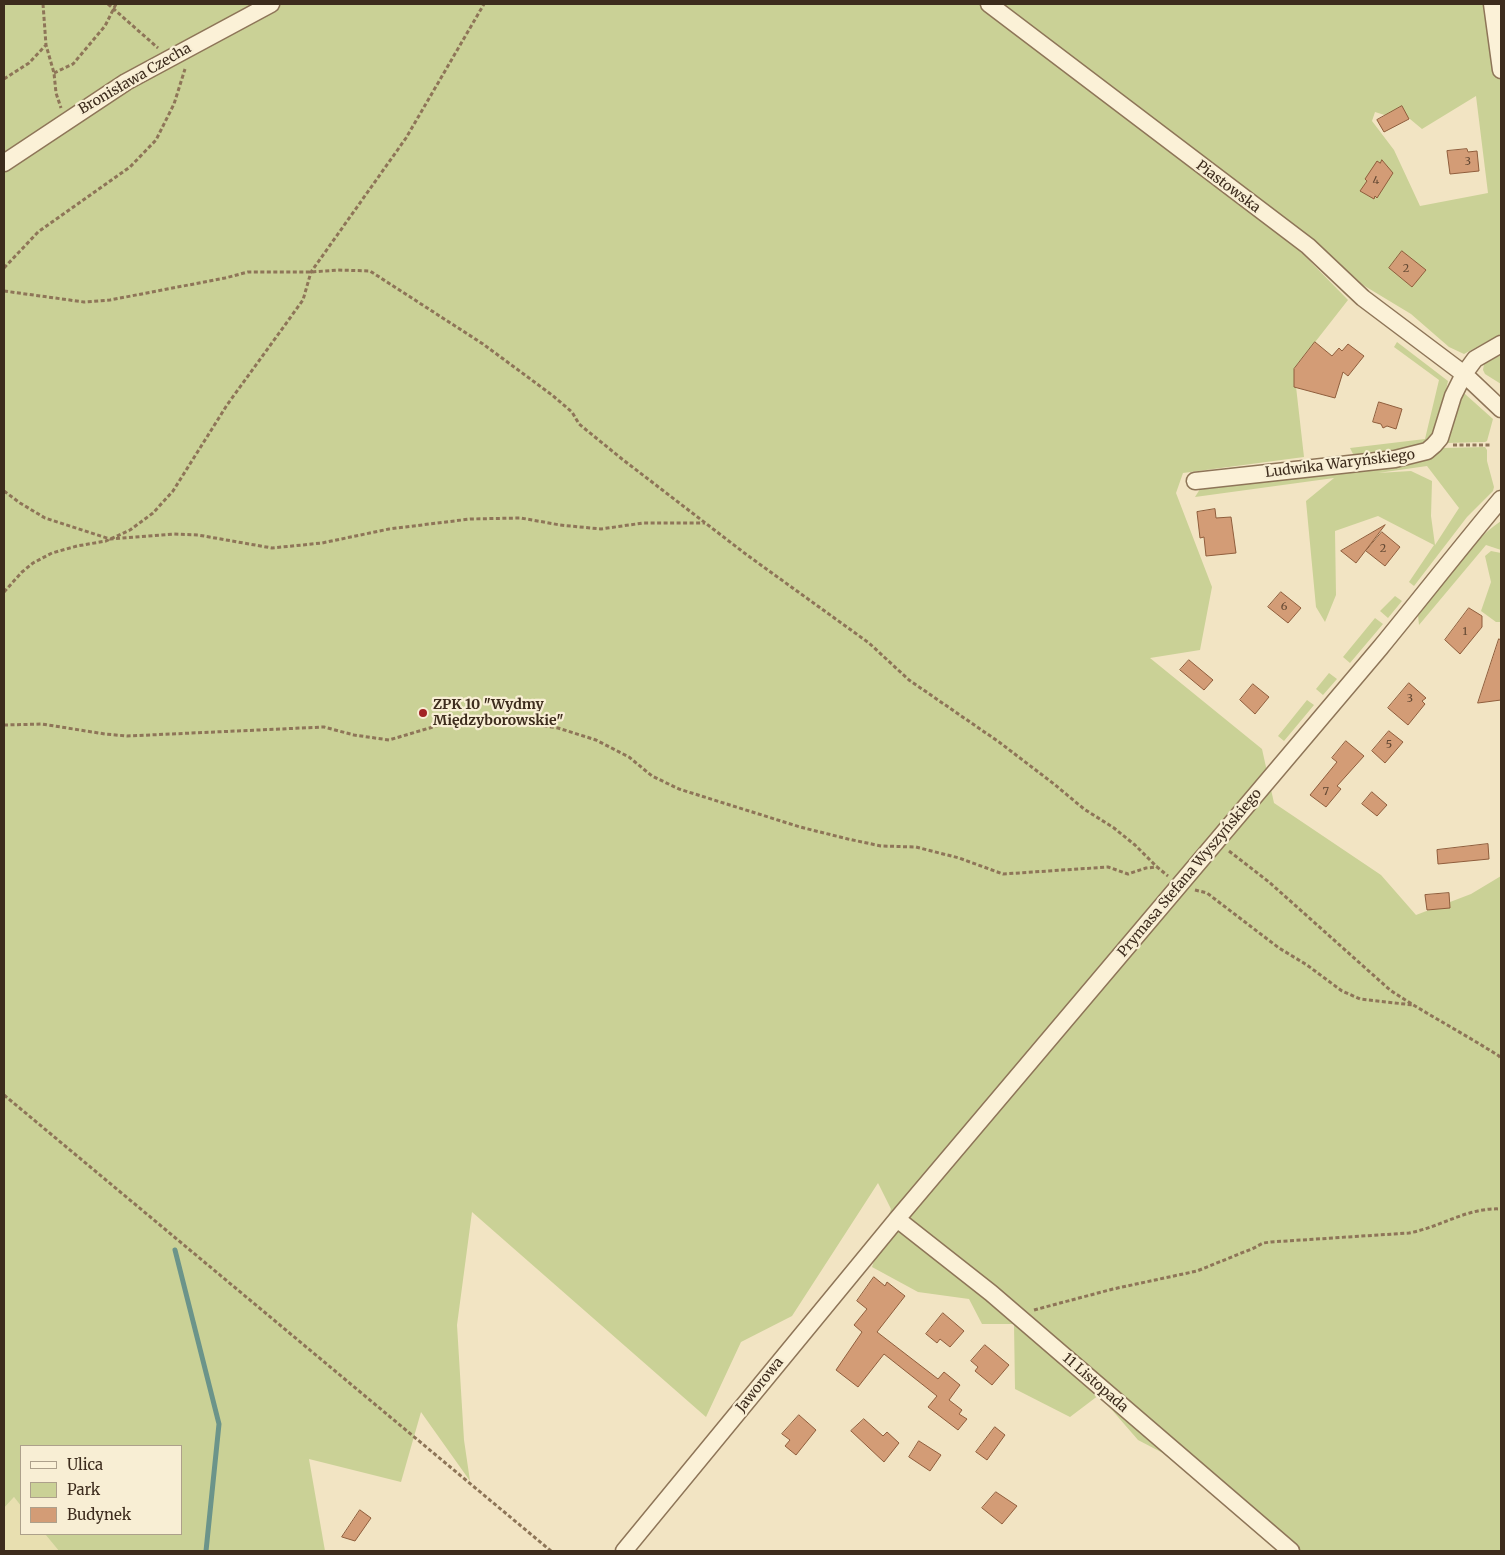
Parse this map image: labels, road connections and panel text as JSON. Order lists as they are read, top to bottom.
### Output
{
  "streets": {
    "street": [
      "Bronisława Czecha",
      "Piastowska",
      "Ludwika Waryńskiego",
      "Prymasa Stefana Wyszyńskiego",
      "11 Listopada",
      "Jaworowa"
    ]
  },
  "crossings": [
    ["Prymasa Stefana Wyszyńskiego", "11 Listopada"],
    ["Prymasa Stefana Wyszyńskiego", "Jaworowa"],
    ["11 Listopada", "Jaworowa"]
  ],
  "places": ["ZPK 10 \"Wydmy Międzyborowskie\""],
  "house_numbers": [
    "3",
    "4",
    "2",
    "2",
    "6",
    "1",
    "3",
    "5",
    "7"
  ],
  "legend": ["Ulica", "Park", "Budynek"]
}
